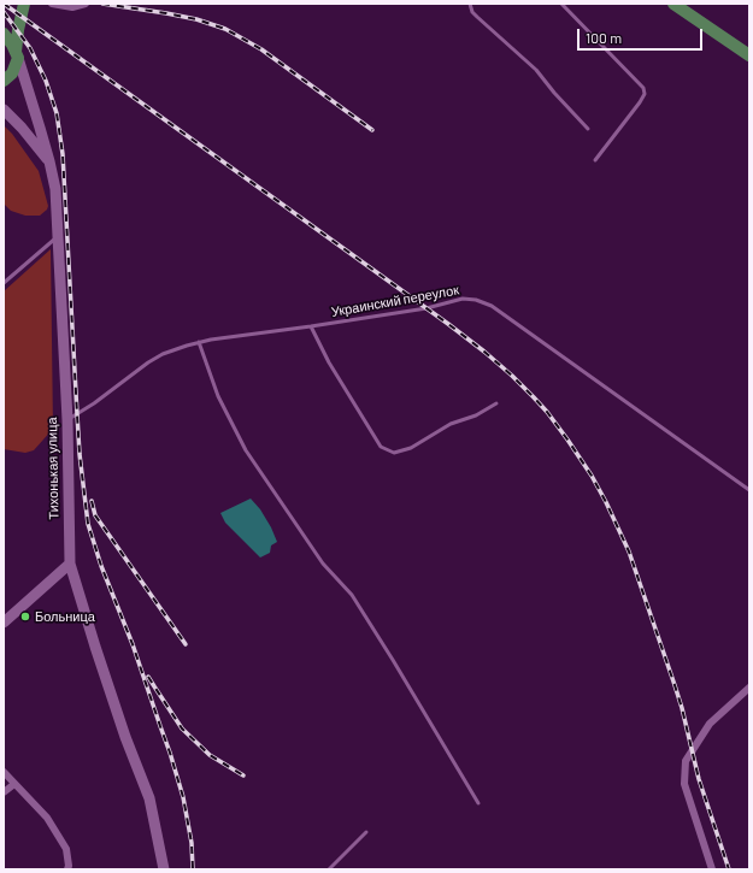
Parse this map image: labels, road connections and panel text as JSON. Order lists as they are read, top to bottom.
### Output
{
  "streets": {
    "street": ["Тихонькая улица"],
    "lane": ["Украинский переулок"]
  },
  "crossings": [
    ["Украинский переулок", "Тихонькая улица"]
  ],
  "places": ["Больница"],
  "scale_bar": "100 m"
}
